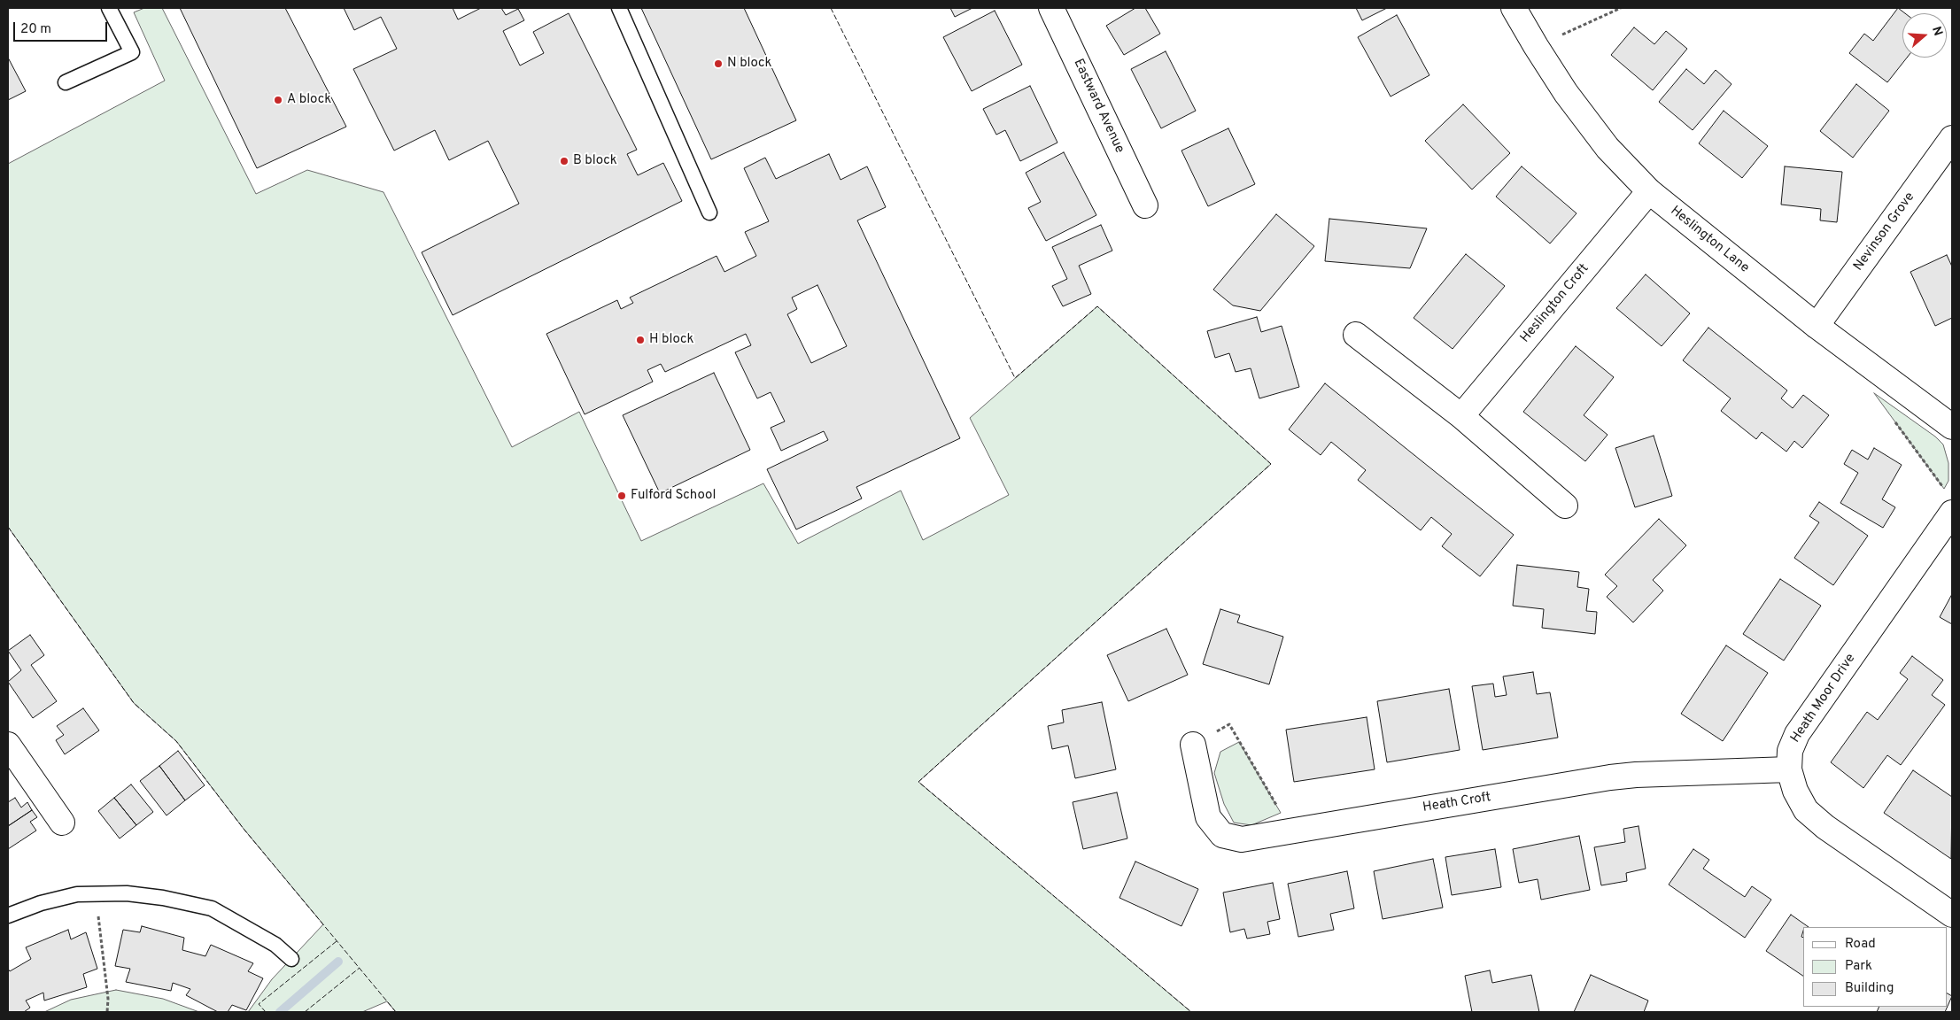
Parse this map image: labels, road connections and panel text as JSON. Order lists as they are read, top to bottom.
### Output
{
  "streets": {
    "street": [
      "Eastward Avenue",
      "Nevinson Grove",
      "Heslington Lane",
      "Heslington Croft",
      "Heath Moor Drive",
      "Heath Croft"
    ]
  },
  "crossings": [
    ["Nevinson Grove", "Heslington Lane"],
    ["Heslington Lane", "Heslington Croft"],
    ["Heath Moor Drive", "Heath Croft"]
  ],
  "places": [
    "N block",
    "A block",
    "B block",
    "H block",
    "Fulford School"
  ],
  "legend": ["Road", "Park", "Building"],
  "scale_bar": "20 m",
  "north": "right"
}
